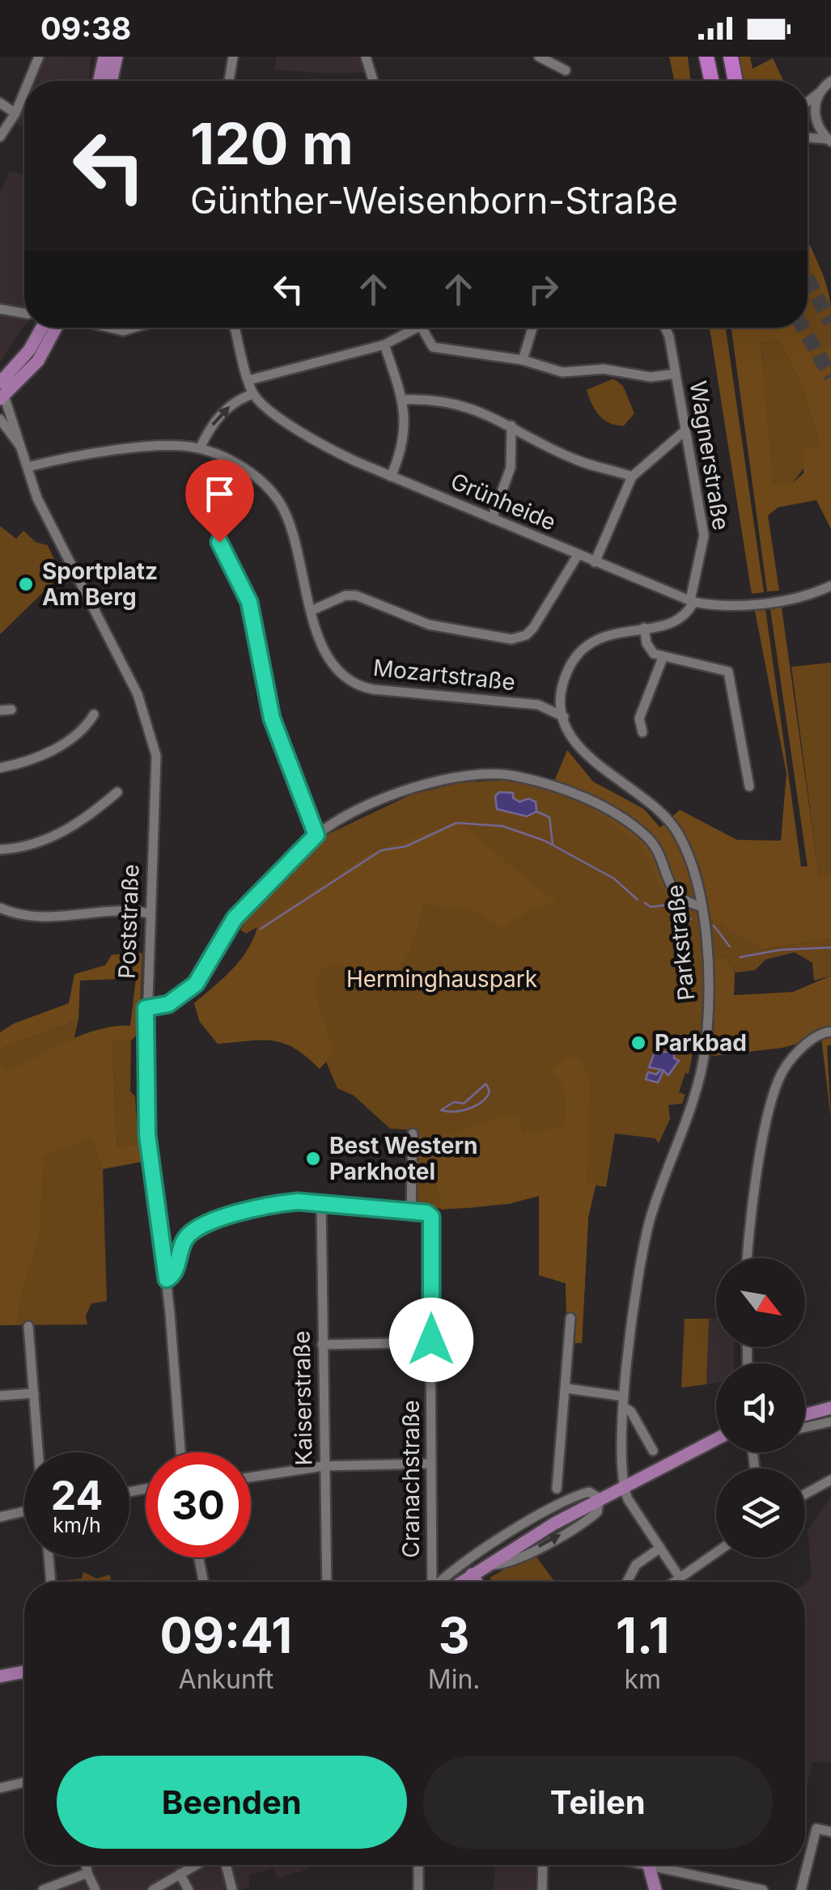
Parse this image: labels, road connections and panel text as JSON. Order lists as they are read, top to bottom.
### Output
{
  "streets": {
    "street": [
      "Wagnerstraße",
      "Grünheide",
      "Mozartstraße",
      "Poststraße",
      "Parkstraße",
      "Kaiserstraße",
      "Cranachstraße"
    ]
  },
  "crossings": [
    ["Wagnerstraße", "Grünheide"],
    ["Mozartstraße", "Poststraße"],
    ["Mozartstraße", "Parkstraße"]
  ],
  "parks": ["Herminghauspark"],
  "places": ["Sportplatz Am Berg", "Parkbad", "Best Western Parkhotel"],
  "north": "bottom right",
  "page": {
    "status": "09:38",
    "turn": ["120 m", "Günther-Weisenborn-Straße"],
    "speed": "24 km/h",
    "limit": "30",
    "eta": [
      "09:41",
      "Ankunft",
      "3",
      "Min.",
      "1.1",
      "km"
    ],
    "buttons": ["Beenden", "Teilen"]
  }
}
